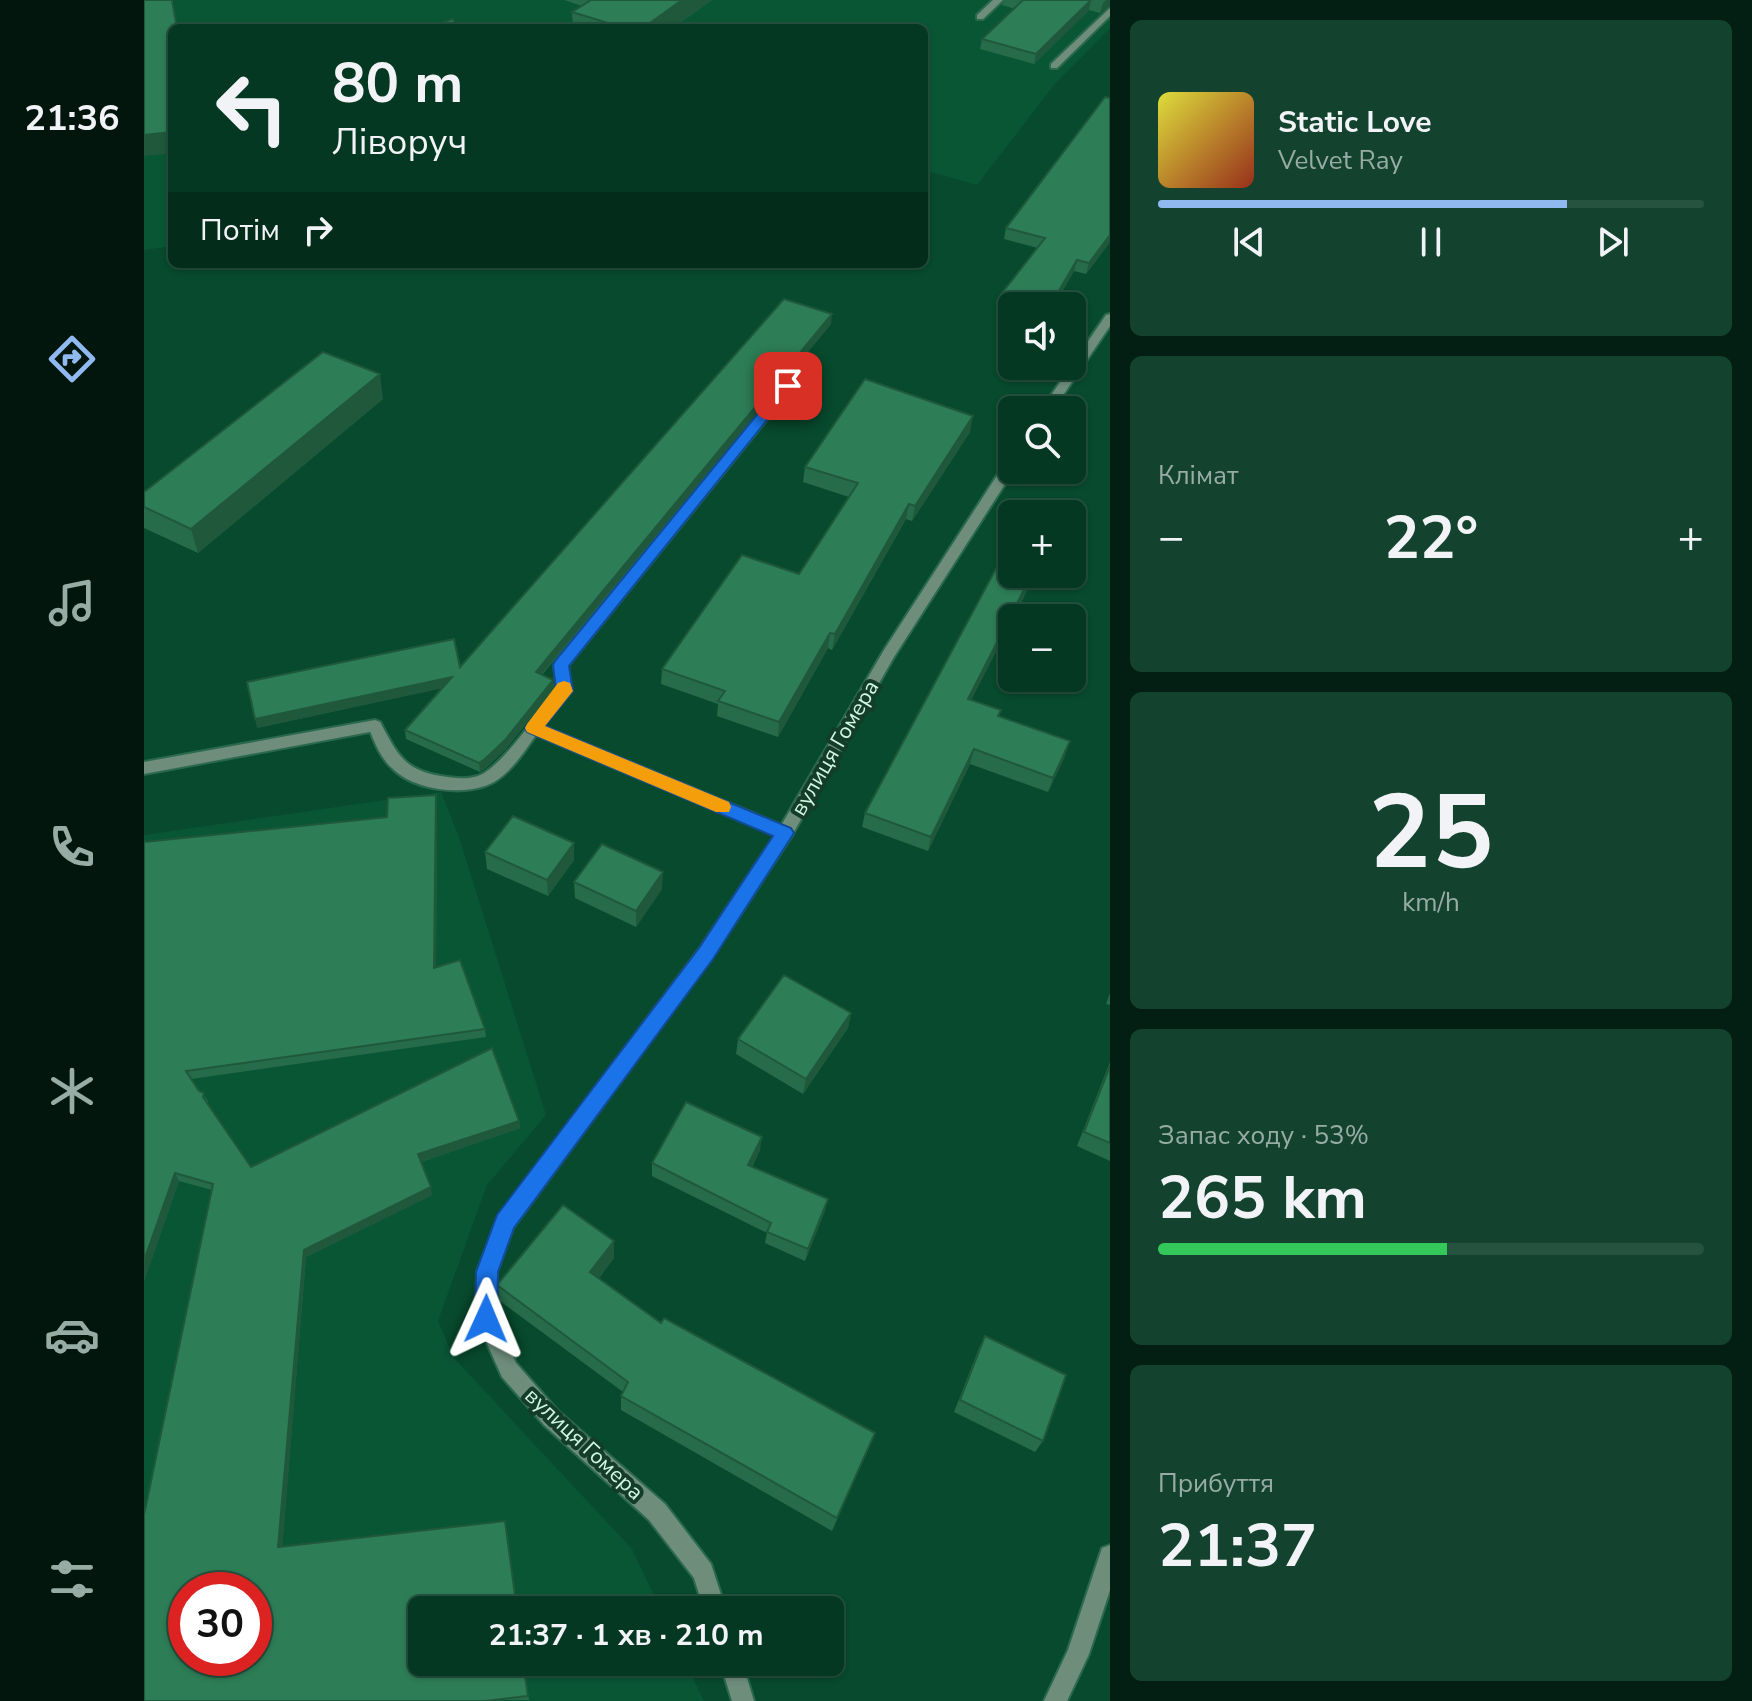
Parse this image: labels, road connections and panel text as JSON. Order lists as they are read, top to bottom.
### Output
{
  "streets": {
    "street": ["вулиця Гомера"]
  },
  "page": {
    "tabs": "21:36",
    "turn": ["80 m", "Ліворуч"],
    "song": ["Static Love", "Velvet Ray"],
    "then": "Потім",
    "map_buttons": ["+", "−"],
    "tile": [
      "Клімат",
      ["25", "km/h"],
      ["Запас ходу · 53%", "265 km"],
      ["Прибуття", "21:37"]
    ],
    "heat": ["−", "22°", "+"],
    "limit": "30",
    "trip": "21:37 · 1 хв · 210 m"
  }
}
